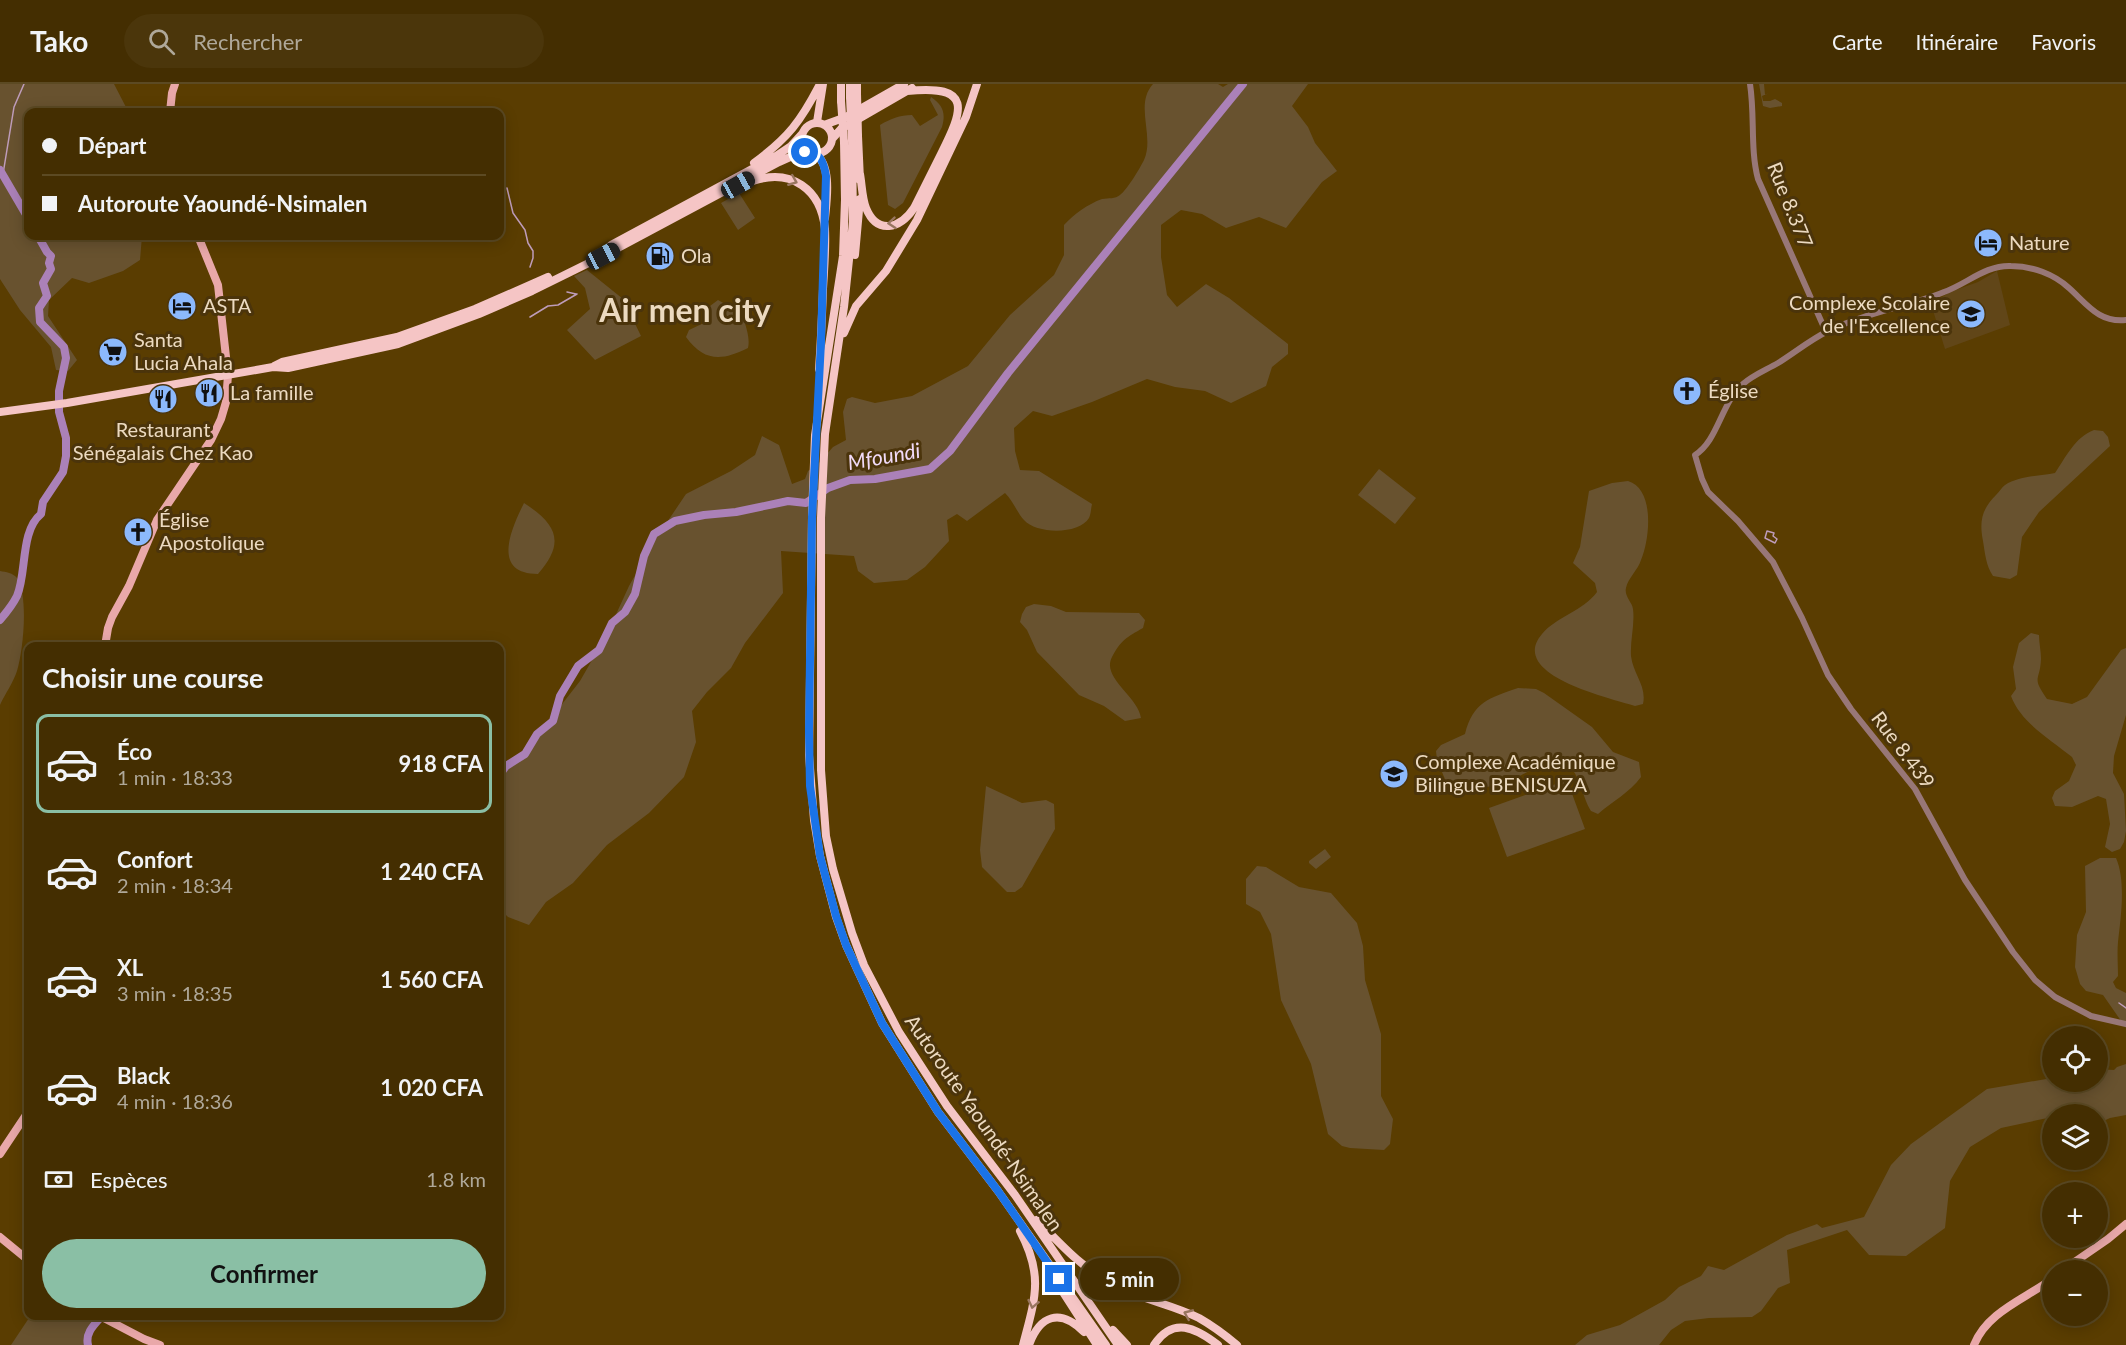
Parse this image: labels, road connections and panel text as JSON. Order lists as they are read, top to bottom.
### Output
{
  "streets": {
    "highway": ["Autoroute Yaoundé-Nsimalen"],
    "street": ["Rue 8.377", "Rue 8.439"]
  },
  "crossings": [
    ["Rue 8.377", "Rue 8.439"]
  ],
  "districts": ["Air men city"],
  "water": ["Mfoundi"],
  "places": {
    "hotel": ["Nature", "ASTA"],
    "fuel station": ["Ola"],
    "school or university": ["Complexe Scolaire de l'Excellence", "Complexe Académique Bilingue BENISUZA"],
    "supermarket": ["Santa Lucia Ahala"],
    "church": ["Église", "Église Apostolique"],
    "restaurant": ["La famille", "Restaurant Sénégalais Chez Kao"]
  },
  "page": {
    "header": "Tako",
    "search": "Rechercher",
    "nav": ["Carte", "Itinéraire", "Favoris"],
    "banner": ["Départ", "Autoroute Yaoundé-Nsimalen"],
    "heading": "Choisir une course",
    "list": [
      {
        "name": "Éco",
        "note": "1 min · 18:33",
        "value": "918 CFA"
      },
      {
        "name": "Confort",
        "note": "2 min · 18:34",
        "value": "1 240 CFA"
      },
      {
        "name": "XL",
        "note": "3 min · 18:35",
        "value": "1 560 CFA"
      },
      {
        "name": "Black",
        "note": "4 min · 18:36",
        "value": "1 020 CFA"
      }
    ],
    "map_buttons": ["+", "−"],
    "pay": ["Espèces", "1.8 km"],
    "buttons": "Confirmer",
    "bubble": "5 min"
  }
}
